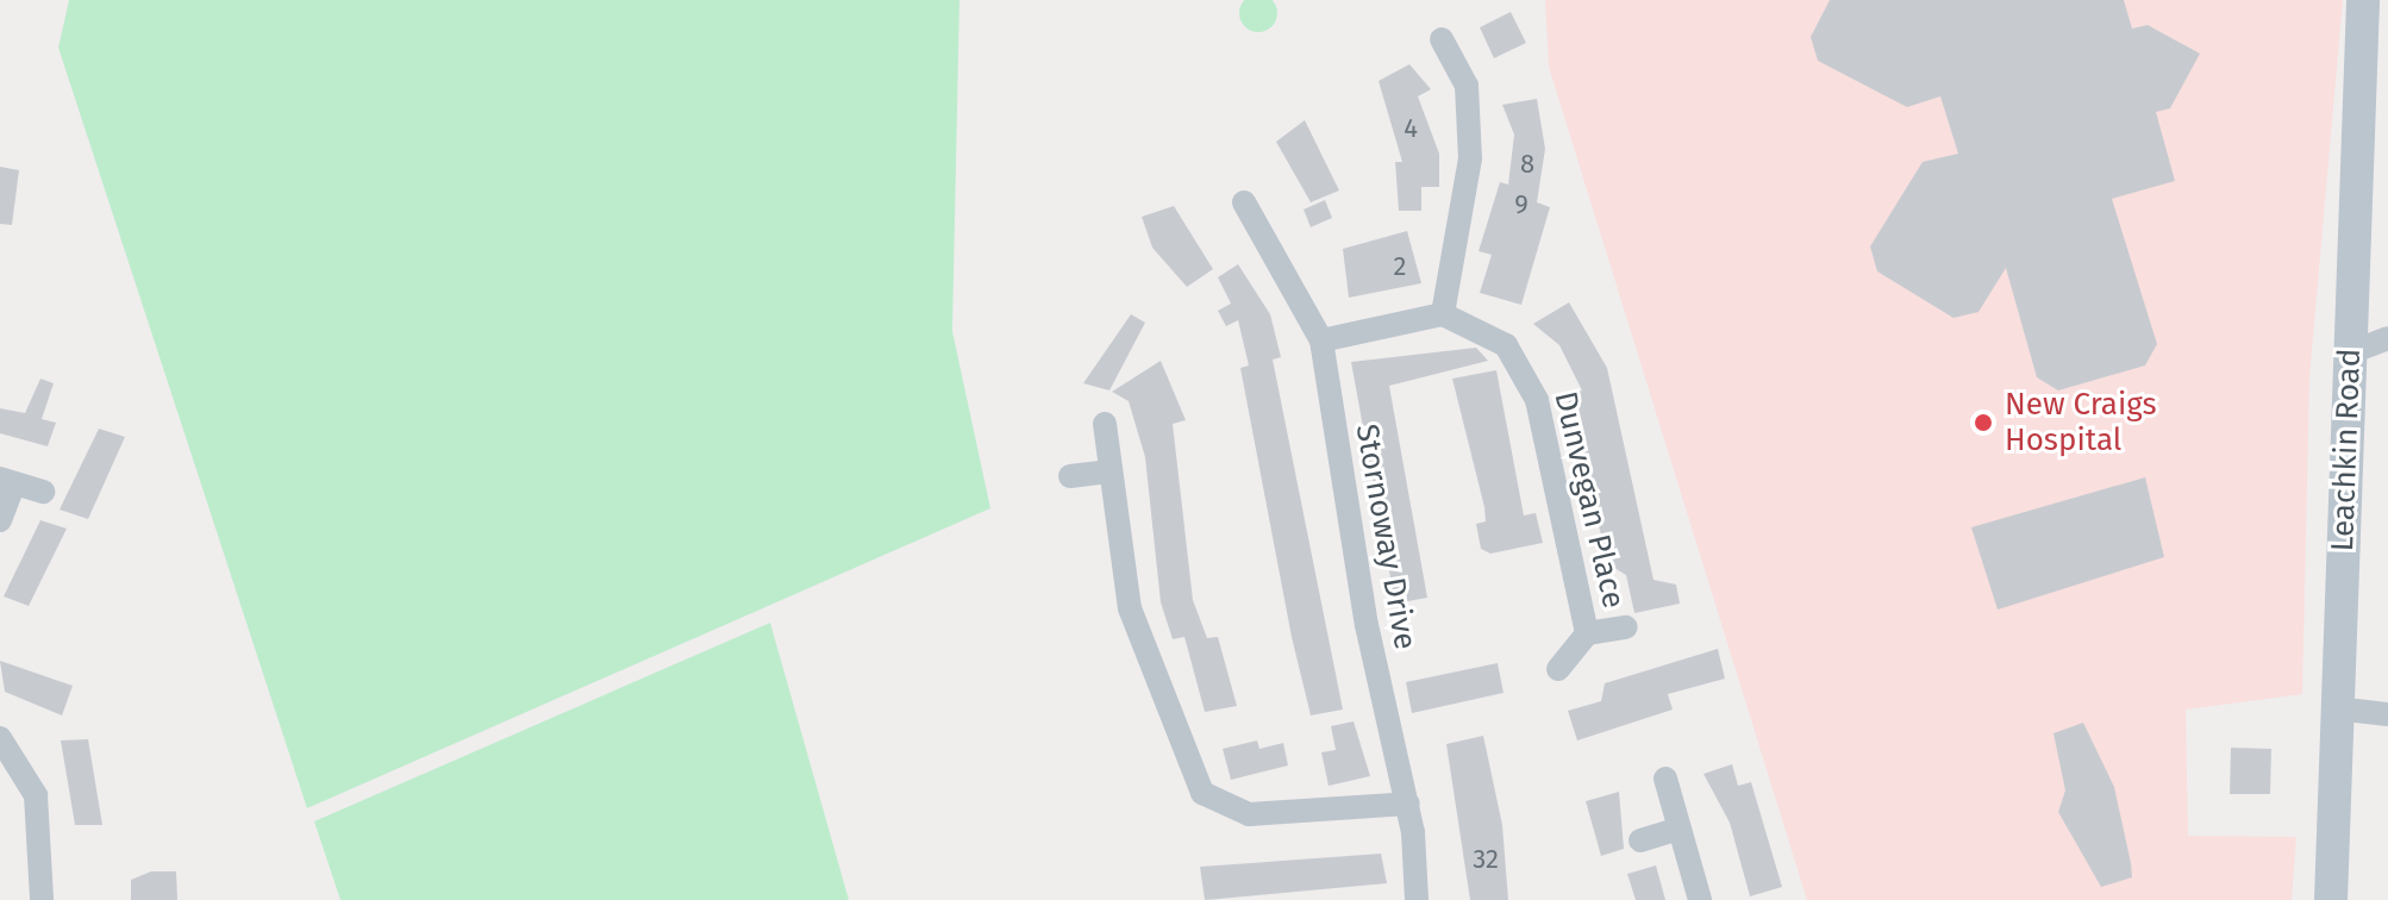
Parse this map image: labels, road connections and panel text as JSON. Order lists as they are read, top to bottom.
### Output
{
  "streets": {
    "street": ["Leachkin Road", "Dunvegan Place", "Stornoway Drive"]
  },
  "places": ["New Craigs Hospital"],
  "house_numbers": [
    "4",
    "8",
    "9",
    "2",
    "32"
  ]
}
